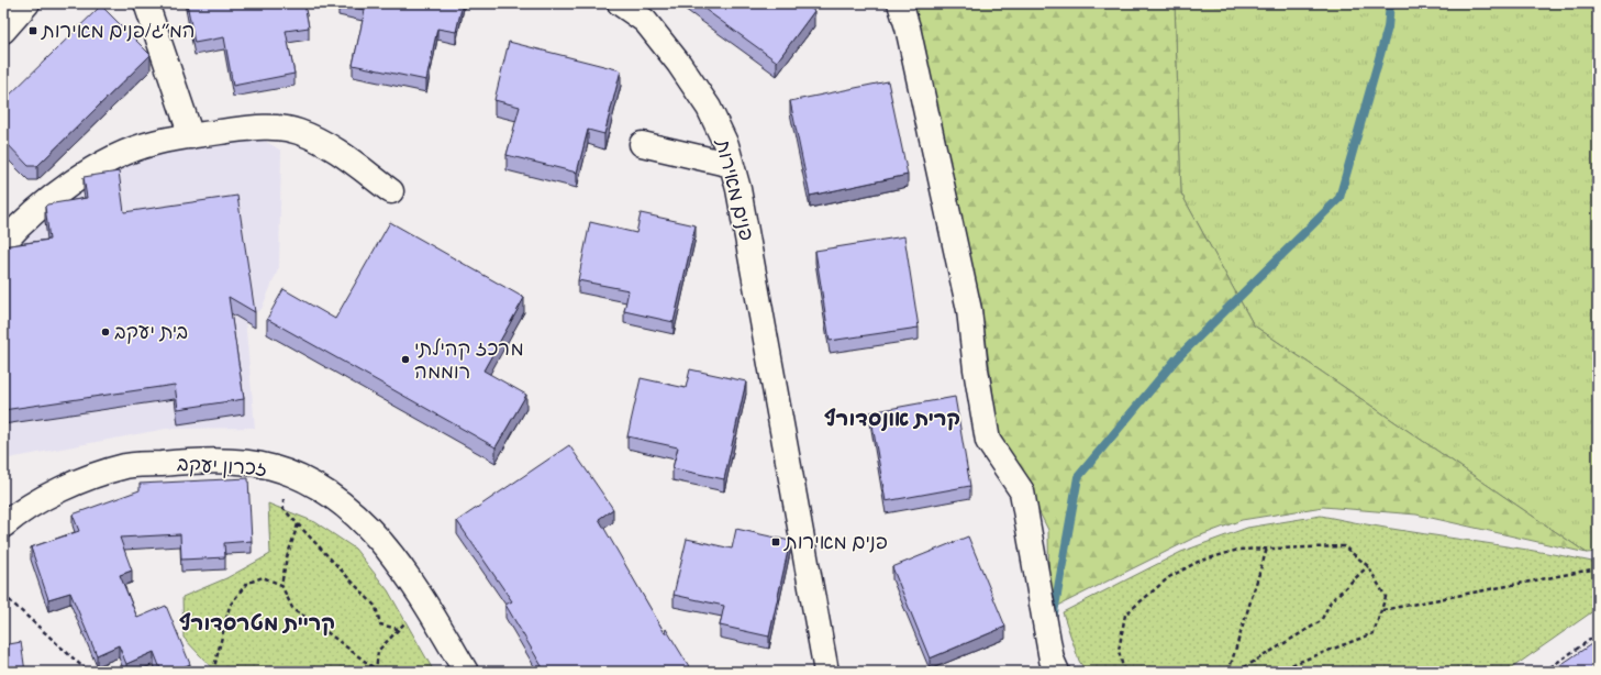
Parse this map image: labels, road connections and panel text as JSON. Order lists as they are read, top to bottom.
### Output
{
  "streets": {
    "street": ["פנים מאירות", "זכרון יעקב"]
  },
  "districts": ["קרית אונסדורף", "קריית מטרסדורף"],
  "places": {
    "transit": ["המ״ג/פנים מאירות", "פנים מאירות"],
    "other": ["בית יעקב", "מרכז קהילתי רוממה"]
  }
}
